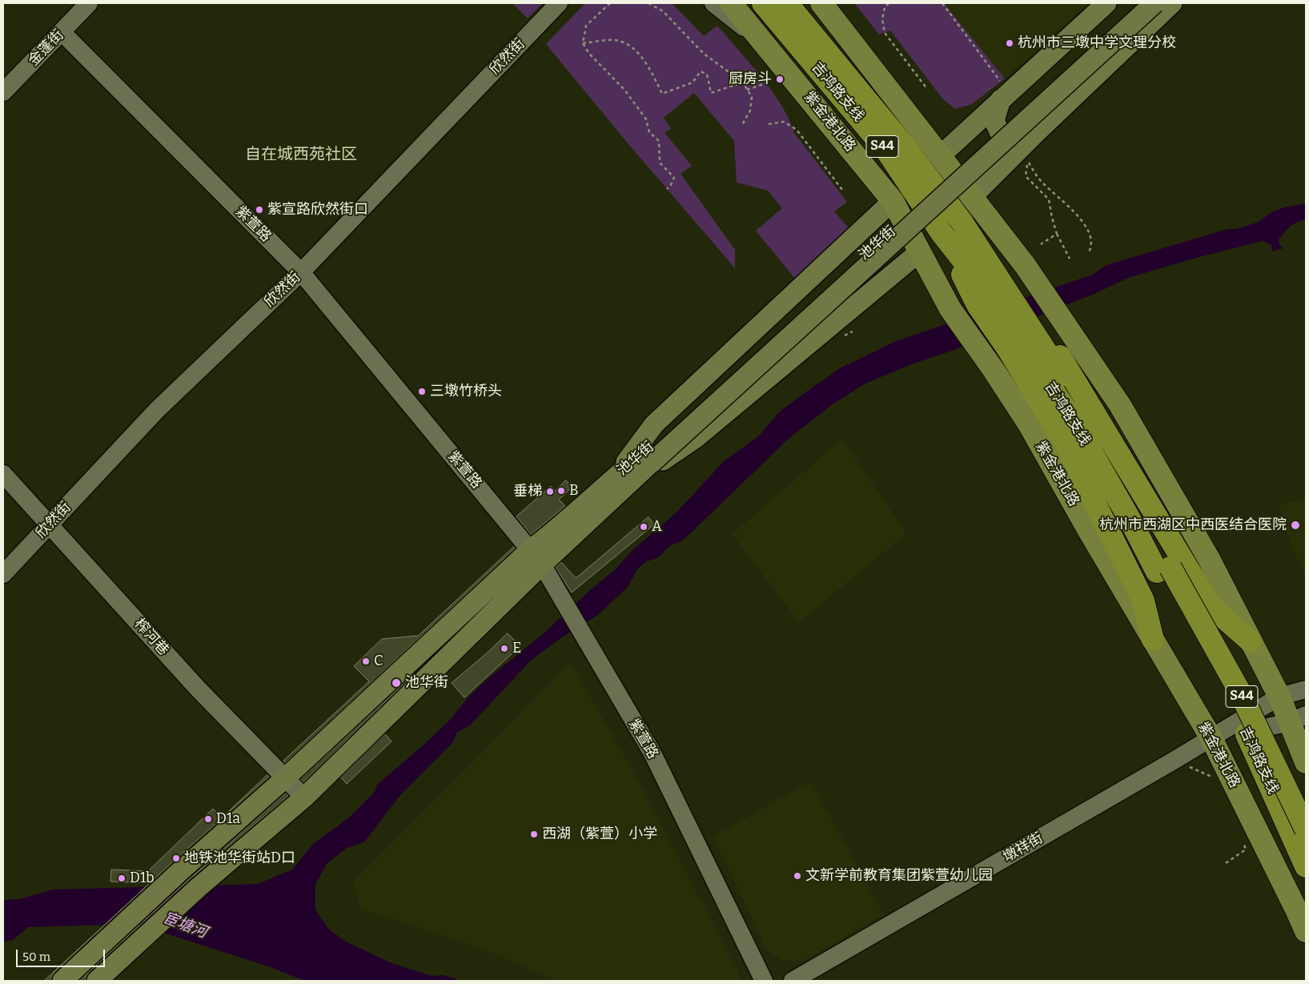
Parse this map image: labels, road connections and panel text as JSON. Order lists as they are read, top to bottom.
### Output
{
  "streets": {
    "highway": ["吉鸿路支线", "S44"],
    "main road": ["紫金港北路", "池华街"],
    "street": [
      "金蓬街",
      "欣然街",
      "紫萱路",
      "榨河巷",
      "墩祥街"
    ]
  },
  "crossings": [
    ["金蓬街", "紫萱路"],
    ["欣然街", "紫萱路"],
    ["欣然街", "榨河巷"],
    ["紫金港北路", "墩祥街"],
    ["紫萱路", "池华街"],
    ["池华街", "榨河巷"]
  ],
  "districts": ["自在城西苑社区"],
  "water": ["宦塘河"],
  "places": [
    "杭州市三墩中学文理分校",
    "厨房斗",
    "紫宣路欣然街口",
    "三墩竹桥头",
    "B",
    "垂梯",
    "杭州市西湖区中西医结合医院",
    "A",
    "E",
    "C",
    "池华街",
    "D1a",
    "西湖（紫萱）小学",
    "地铁池华街站D口",
    "文新学前教育集团紫萱幼儿园",
    "D1b"
  ],
  "scale_bar": "50 m"
}
